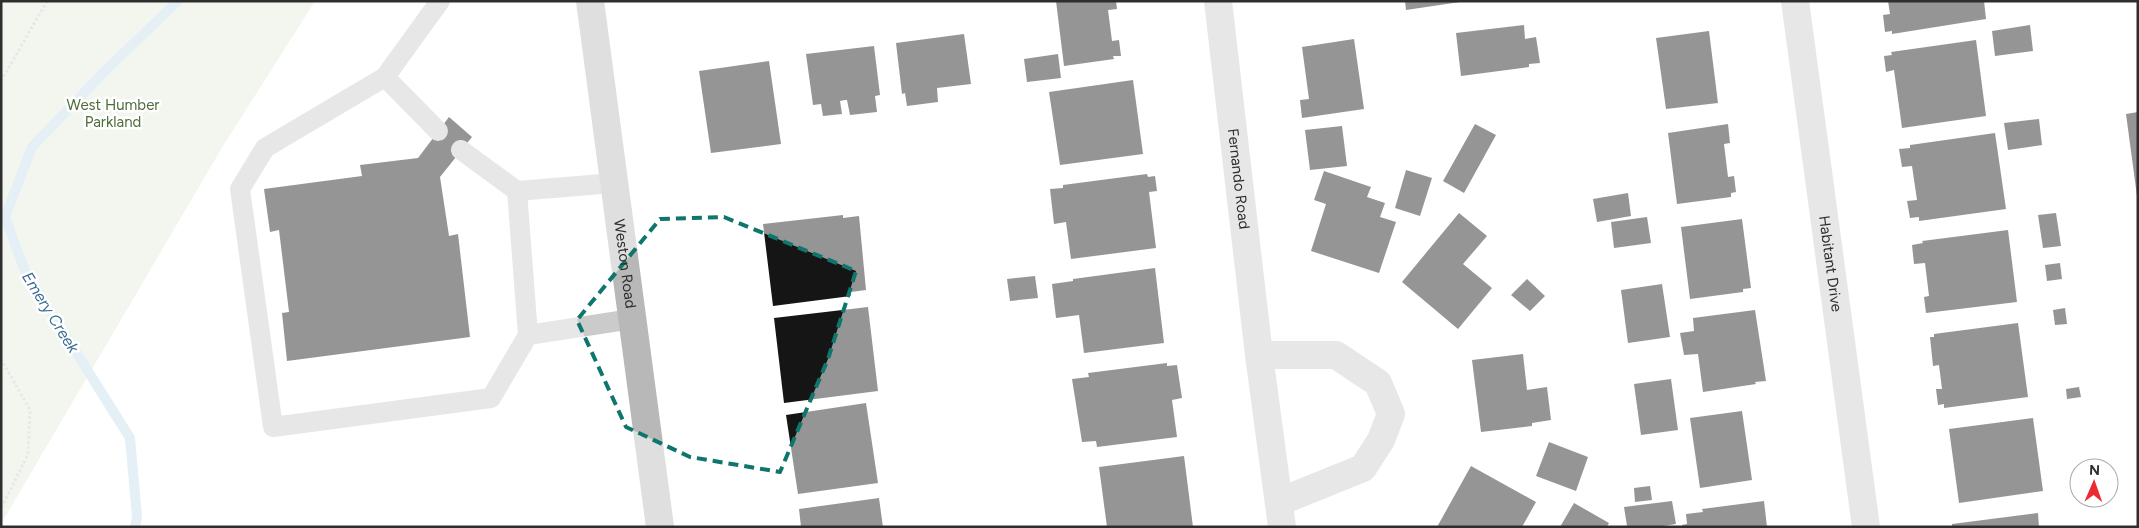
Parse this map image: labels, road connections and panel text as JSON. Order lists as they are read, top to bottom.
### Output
{
  "streets": {
    "main road": ["Weston Road"],
    "street": ["Fernando Road", "Habitant Drive"]
  },
  "water": ["Emery Creek"],
  "parks": ["West Humber Parkland"],
  "north": "top"
}
